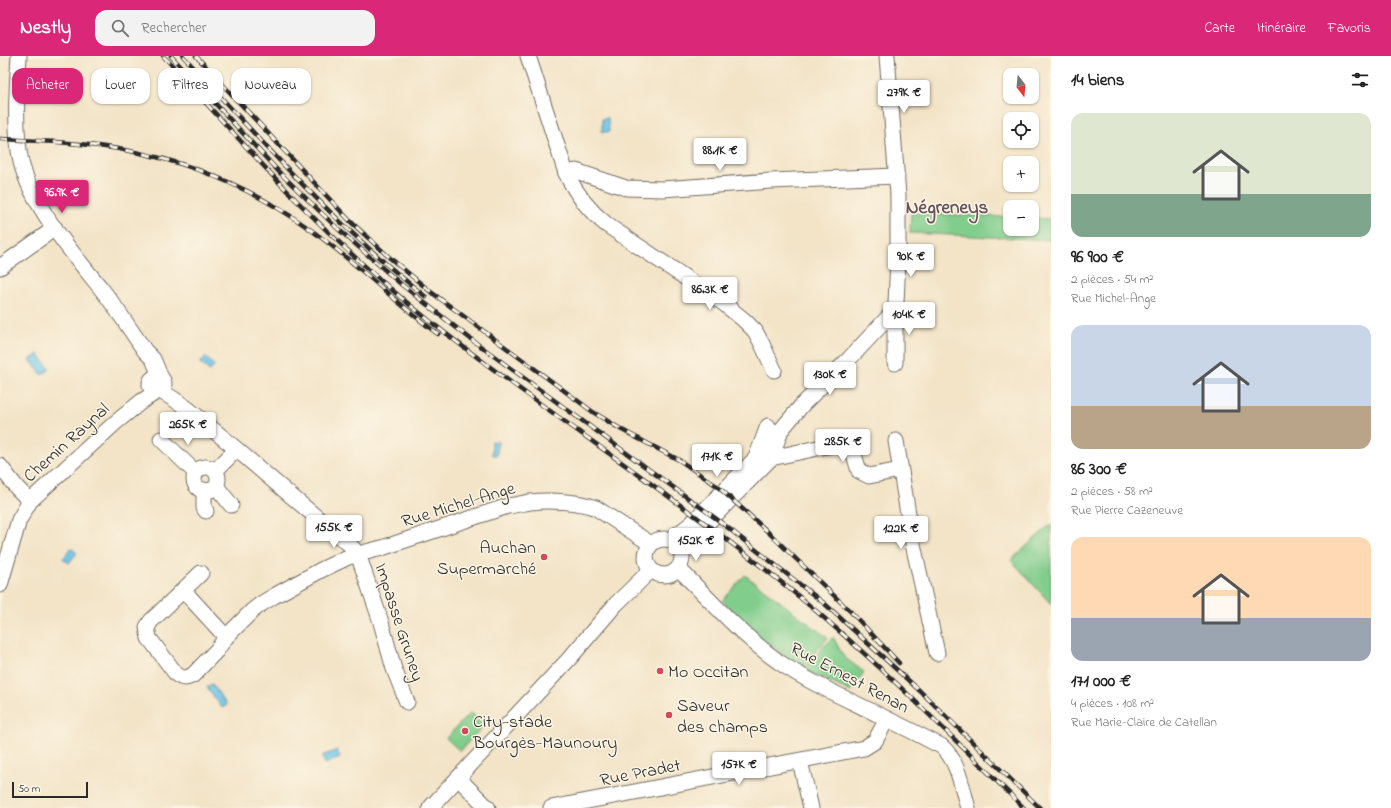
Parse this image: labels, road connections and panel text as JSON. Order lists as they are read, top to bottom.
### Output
{
  "streets": {
    "street": [
      "Chemin Raynal",
      "Rue Michel-Ange",
      "Impasse Gruney",
      "Rue Ernest Renan",
      "Rue Pradet"
    ]
  },
  "crossings": [
    ["Rue Michel-Ange", "Impasse Gruney"],
    ["Rue Michel-Ange", "Rue Ernest Renan"],
    ["Rue Ernest Renan", "Rue Pradet"]
  ],
  "districts": ["Négreneys"],
  "places": [
    "Auchan Supermarché",
    "Mo Occitan",
    "Saveur des champs",
    "City-stade Bourgès-Maunoury"
  ],
  "scale_bar": "50 m",
  "north": "bottom",
  "page": {
    "header": "Nestly",
    "search": "Rechercher",
    "nav": ["Carte", "Itinéraire", "Favoris"],
    "heading": "14 biens",
    "map_buttons": ["+", "−"],
    "chip": [
      "Acheter",
      "Louer",
      "Filtres",
      "Nouveau"
    ],
    "price": [
      "279K €",
      "88.1K €",
      "96.9K €",
      "90K €",
      "86.3K €",
      "104K €",
      "130K €",
      "265K €",
      "285K €",
      "171K €",
      "155K €",
      "122K €",
      "152K €",
      "157K €"
    ],
    "list": [
      {
        "name": "96 900 €",
        "note": "2 pièces · 54 m² · Rue Michel-Ange"
      },
      {
        "name": "86 300 €",
        "note": "2 pièces · 58 m² · Rue Pierre Cazeneuve"
      },
      {
        "name": "171 000 €",
        "note": "4 pièces · 108 m² · Rue Marie-Claire de Catellan"
      }
    ],
    "scale": "50 m"
  }
}
